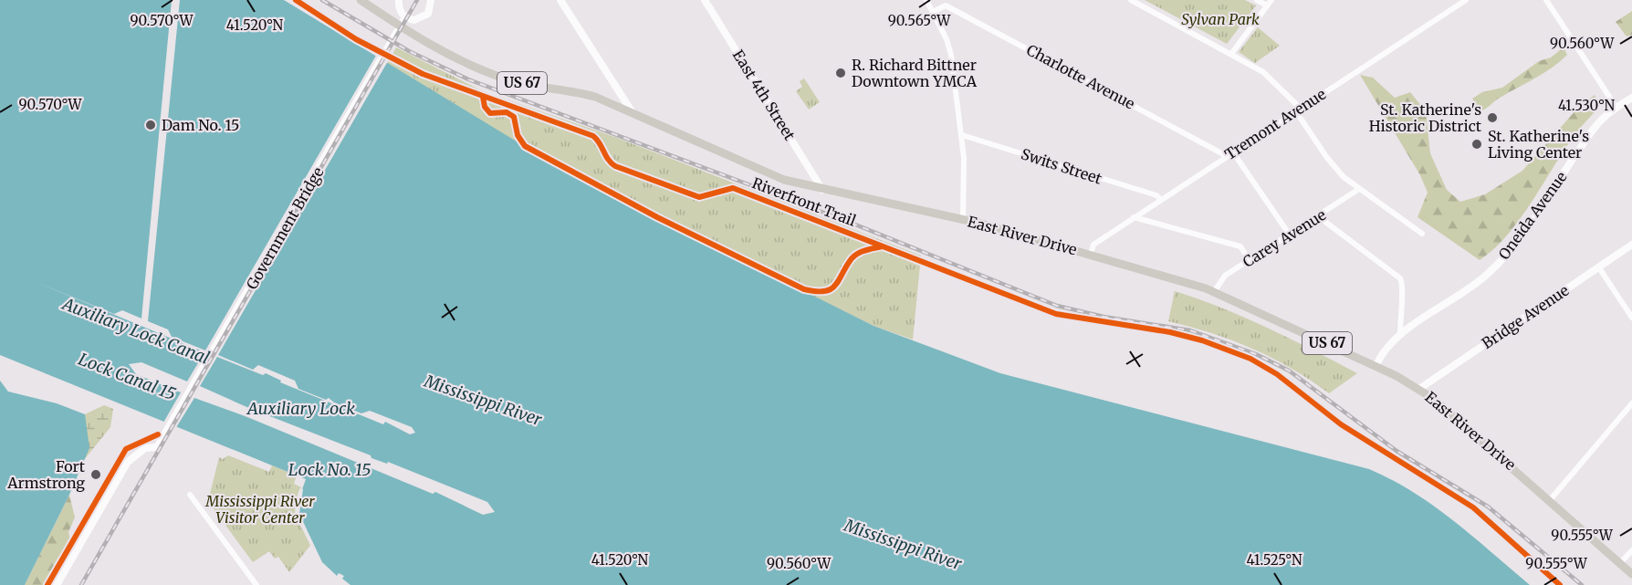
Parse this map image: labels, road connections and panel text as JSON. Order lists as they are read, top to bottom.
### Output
{
  "streets": {
    "main road": ["US 67", "East River Drive"],
    "street": [
      "Charlotte Avenue",
      "East 4th Street",
      "Tremont Avenue",
      "Swits Street",
      "Oneida Avenue",
      "Government Bridge",
      "Carey Avenue",
      "Bridge Avenue"
    ],
    "cycle path": ["Riverfront Trail"]
  },
  "crossings": [
    ["Charlotte Avenue", "Tremont Avenue"],
    ["East 4th Street", "East River Drive"],
    ["Tremont Avenue", "Swits Street"],
    ["Tremont Avenue", "East River Drive"],
    ["Oneida Avenue", "East River Drive"],
    ["East River Drive", "Carey Avenue"],
    ["East River Drive", "Bridge Avenue"]
  ],
  "water": [
    "Auxiliary Lock Canal",
    "Lock Canal 15",
    "Mississippi River",
    "Auxiliary Lock",
    "Lock No. 15"
  ],
  "parks": ["Sylvan Park", "Mississippi River Visitor Center"],
  "places": [
    "R. Richard Bittner Downtown YMCA",
    "St. Katherine's Historic District",
    "Dam No. 15",
    "St. Katherine's Living Center",
    "Fort Armstrong"
  ],
  "coordinates": [
    "90.570°W",
    "90.565°W",
    "41.520°N",
    "90.560°W",
    "41.530°N",
    "90.555°W",
    "41.525°N"
  ]
}
